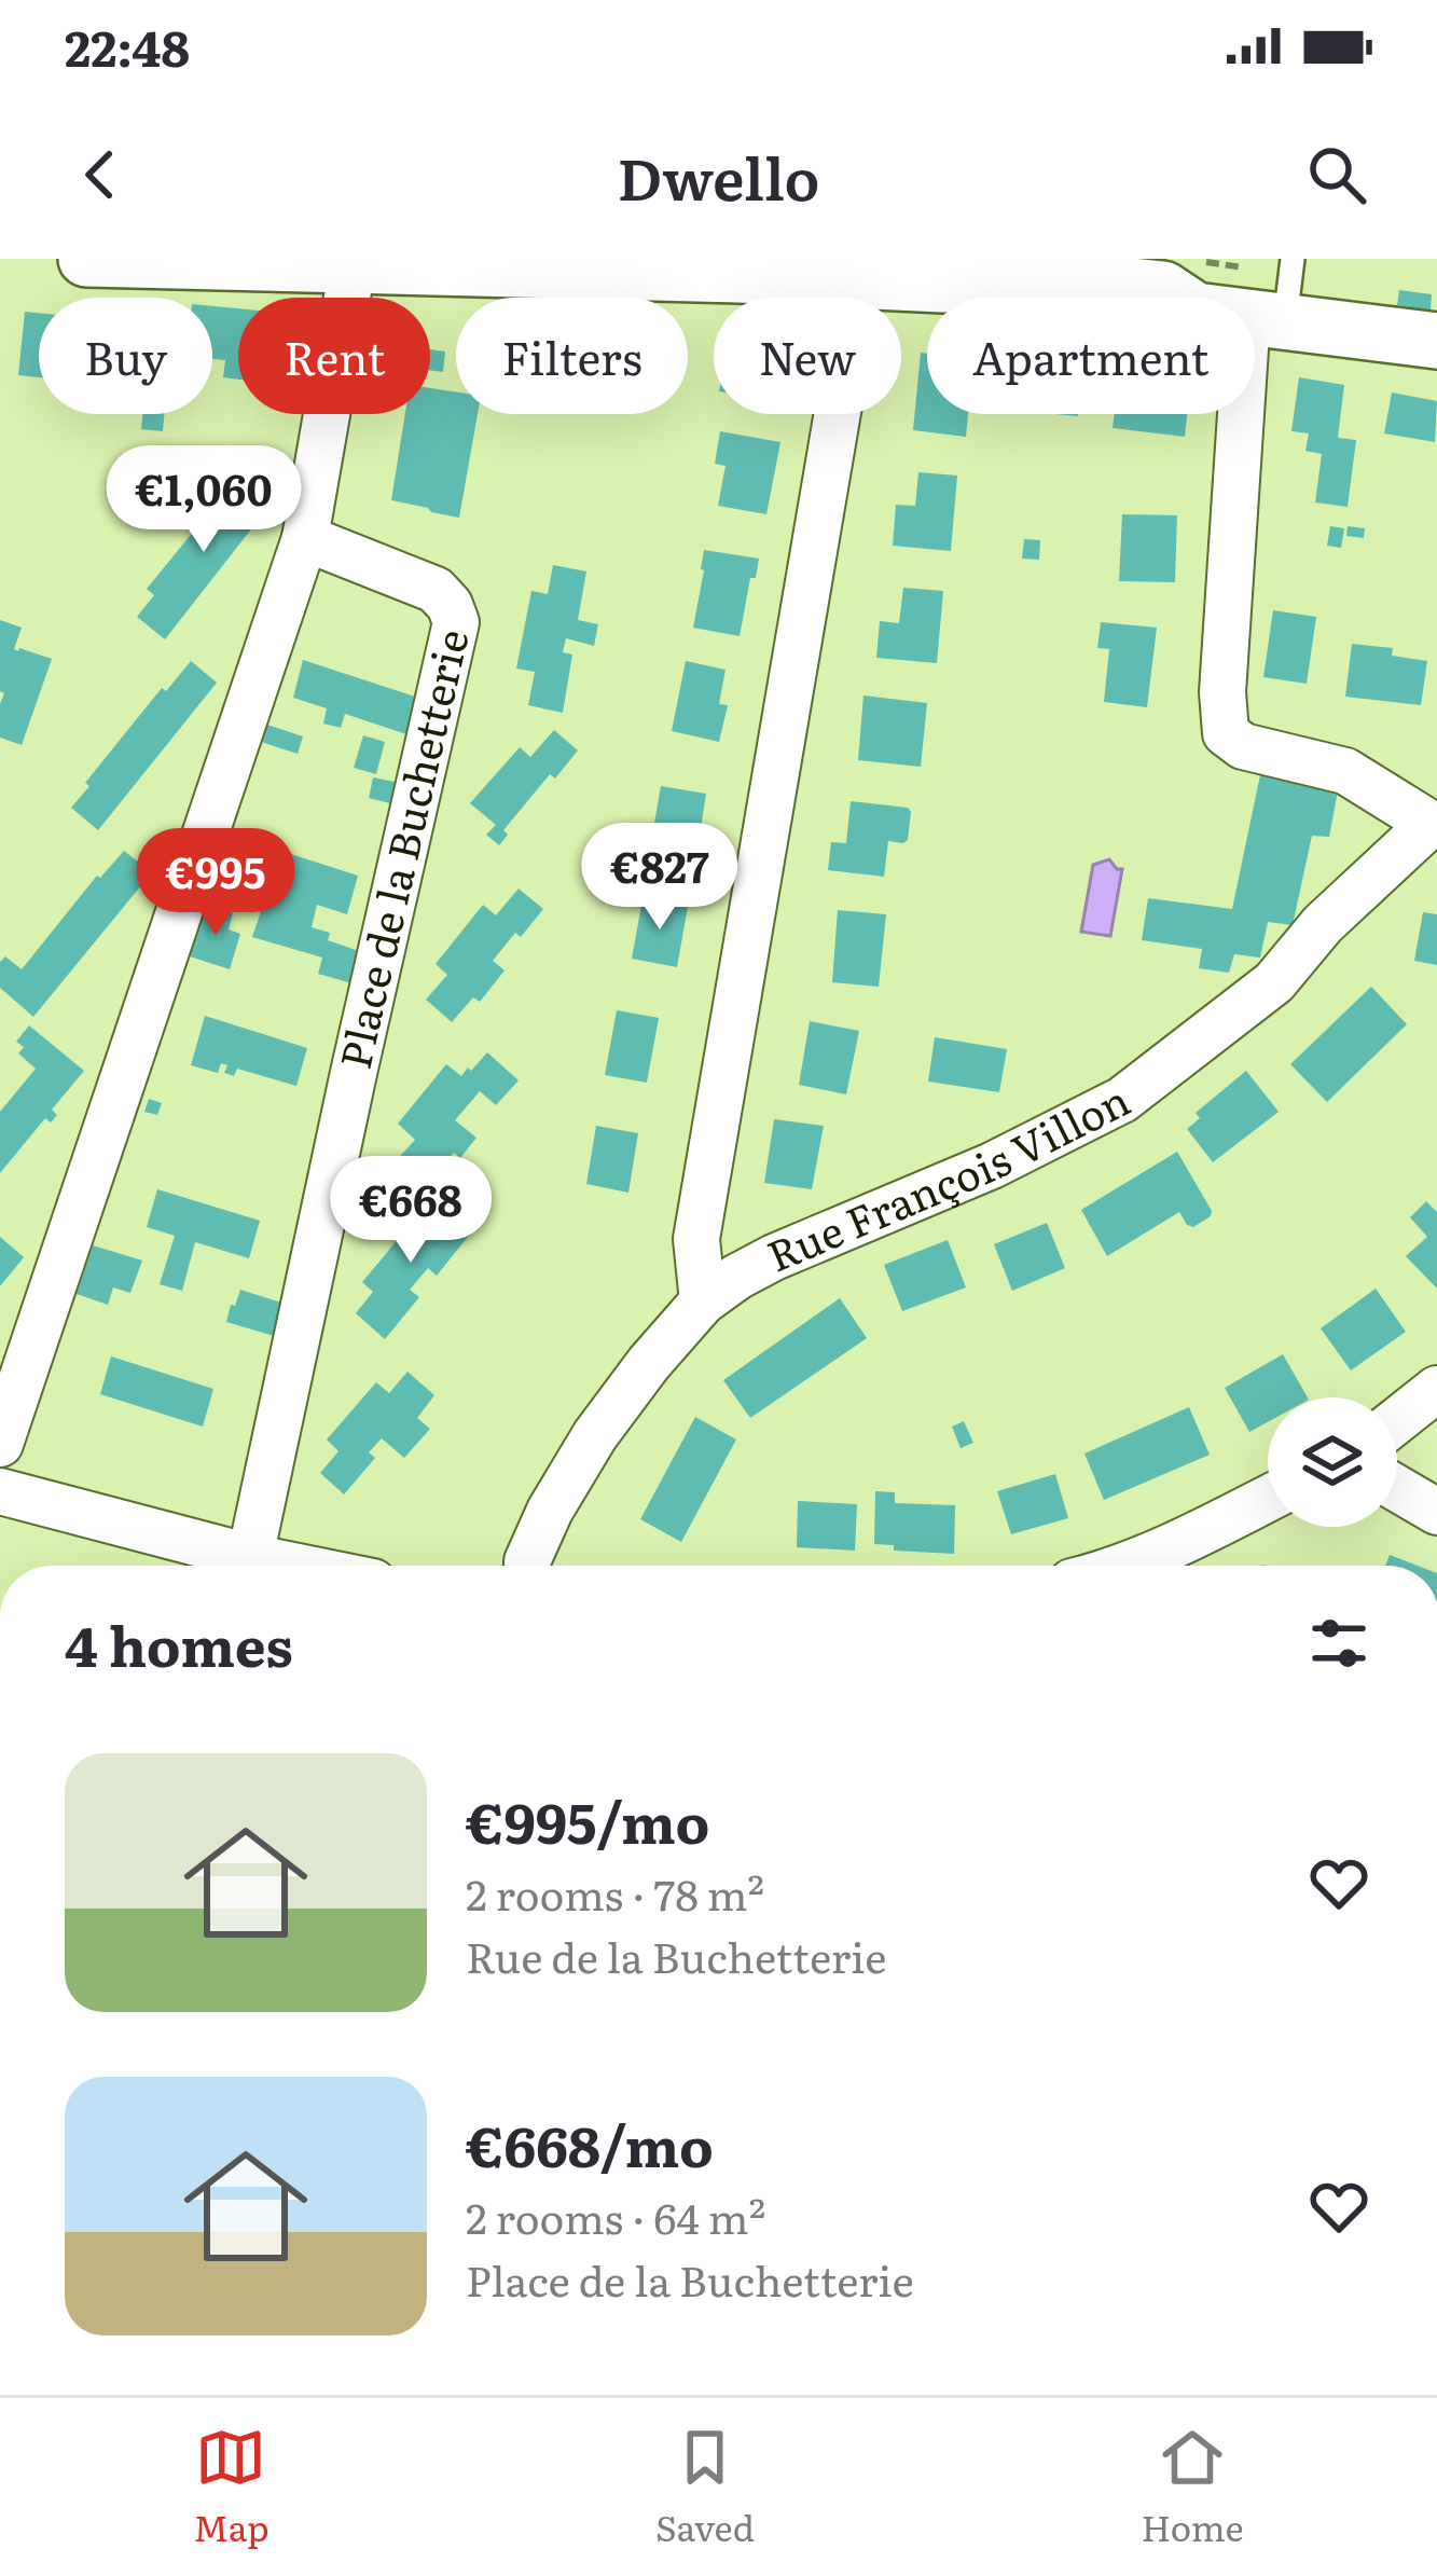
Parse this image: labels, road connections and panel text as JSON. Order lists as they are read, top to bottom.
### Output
{
  "streets": {
    "street": ["Place de la Buchetterie", "Rue François Villon"]
  },
  "page": {
    "status": "22:48",
    "header": "Dwello",
    "chip": [
      "Buy",
      "Rent",
      "Filters",
      "New",
      "Apartment"
    ],
    "price": [
      "€1,060",
      "€827",
      "€995",
      "€668"
    ],
    "heading": "4 homes",
    "list": [
      {
        "name": "€995/mo",
        "note": "2 rooms · 78 m² · Rue de la Buchetterie"
      },
      {
        "name": "€668/mo",
        "note": "2 rooms · 64 m² · Place de la Buchetterie"
      }
    ],
    "tabs": ["Map", "Saved", "Home"]
  }
}
